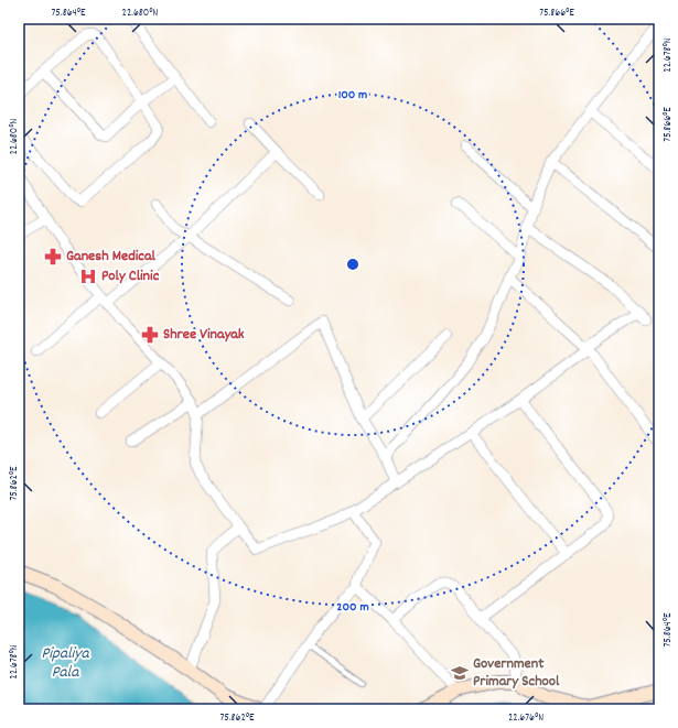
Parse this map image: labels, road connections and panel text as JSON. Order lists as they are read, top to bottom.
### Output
{
  "water": ["Pipaliya Pala"],
  "places": {
    "pharmacy": ["Ganesh Medical", "Shree Vinayak"],
    "hospital": ["Poly Clinic"],
    "school or university": ["Government Primary School"]
  },
  "coordinates": [
    "75.864°E",
    "22.680°N",
    "75.866°E",
    "22.678°N",
    "75.862°E",
    "22.676°N"
  ],
  "rings": ["100 m", "200 m"]
}
